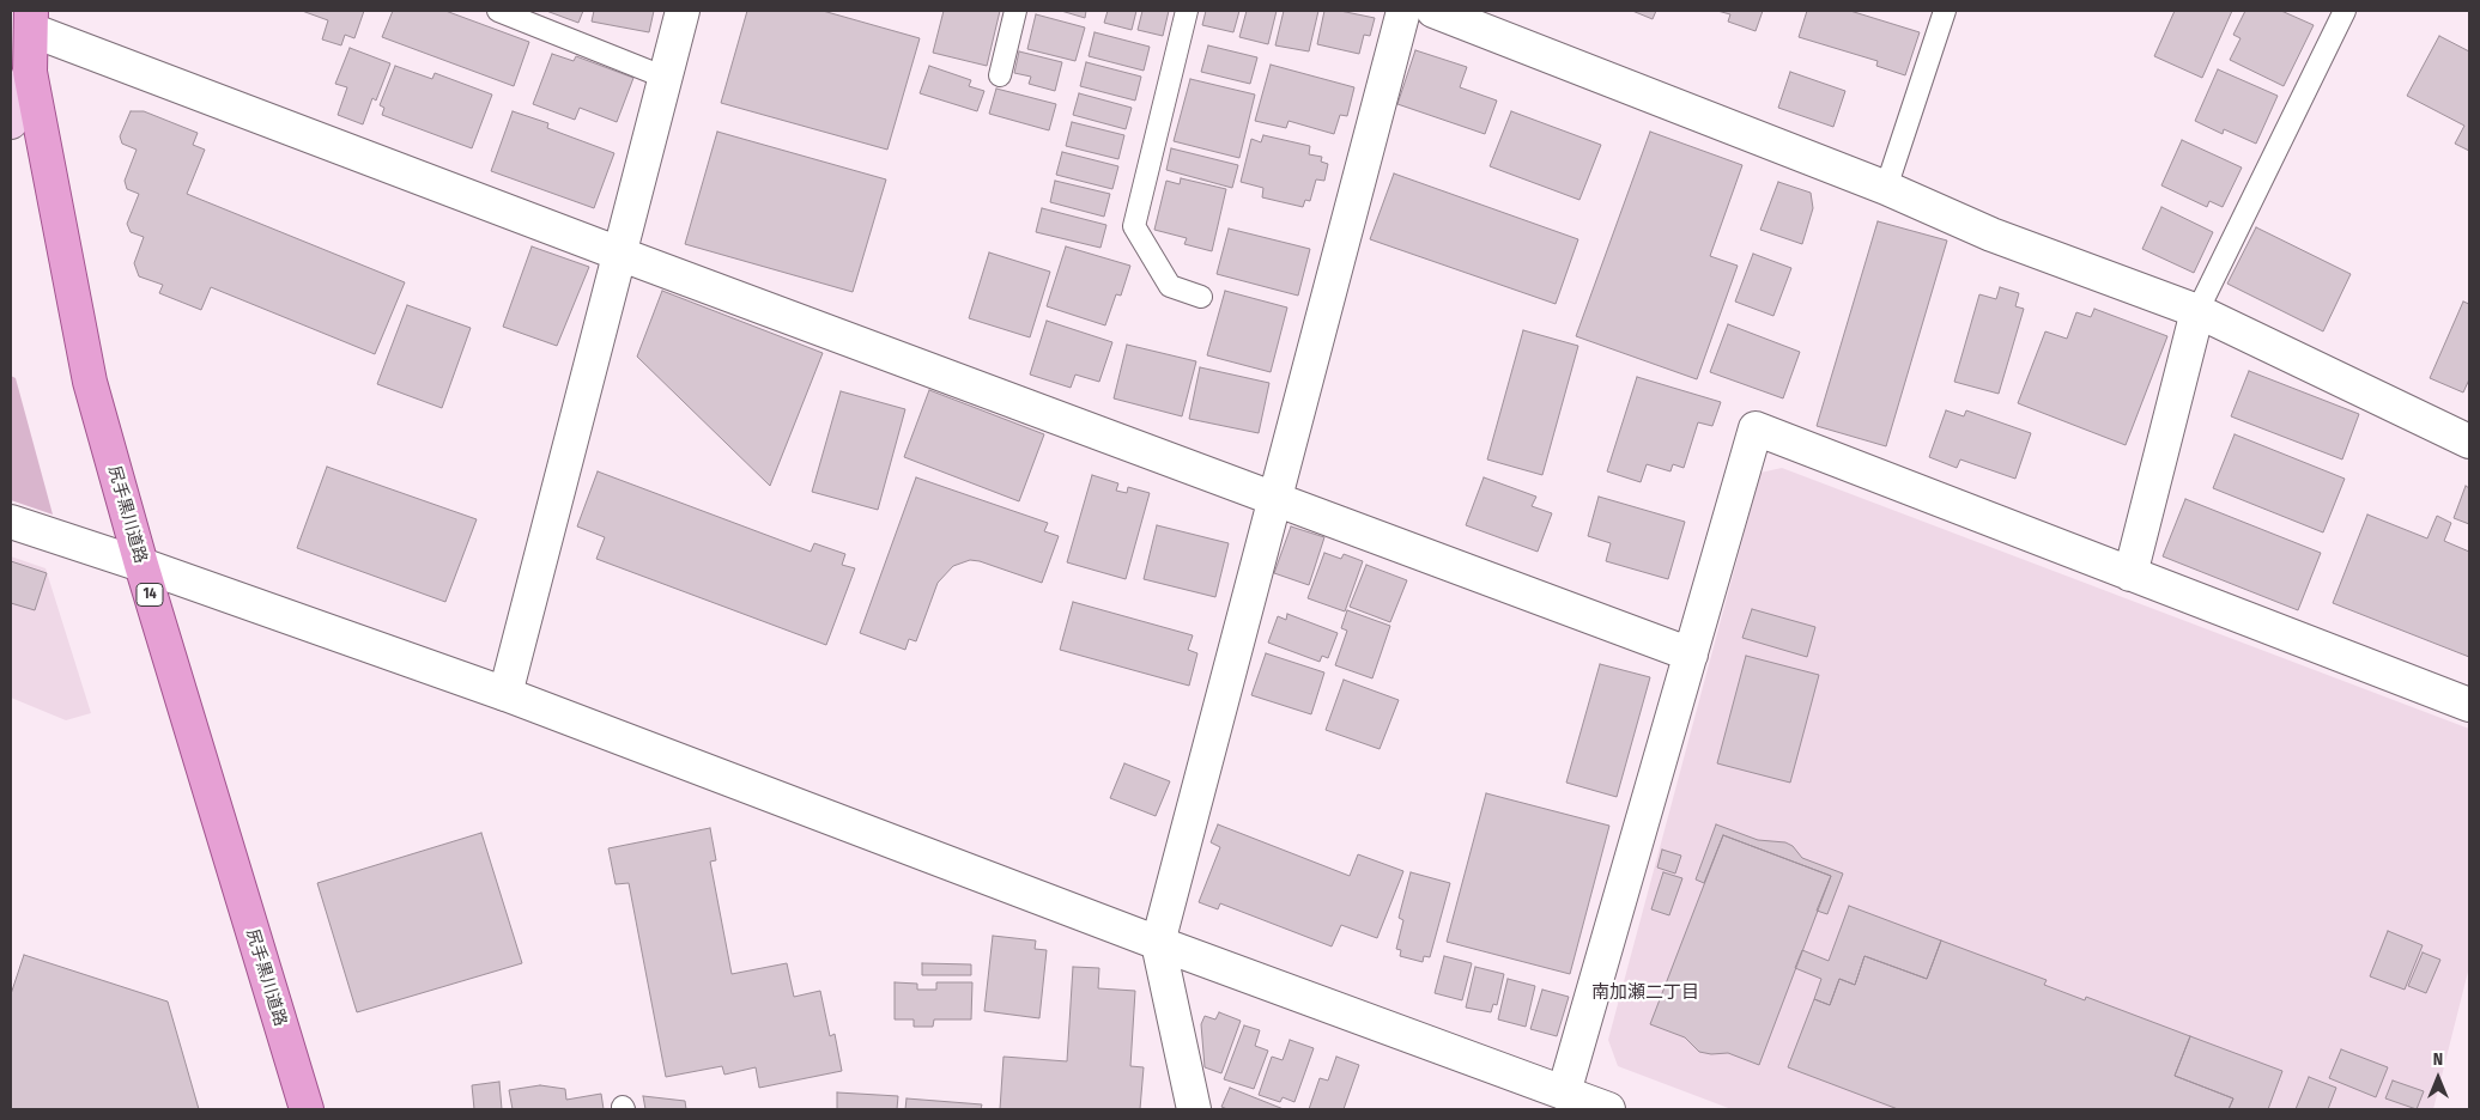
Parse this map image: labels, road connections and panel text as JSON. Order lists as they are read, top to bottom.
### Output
{
  "streets": {
    "main road": ["尻手黒川道路", "14"]
  },
  "districts": ["南加瀬二丁目"],
  "north": "top"
}
